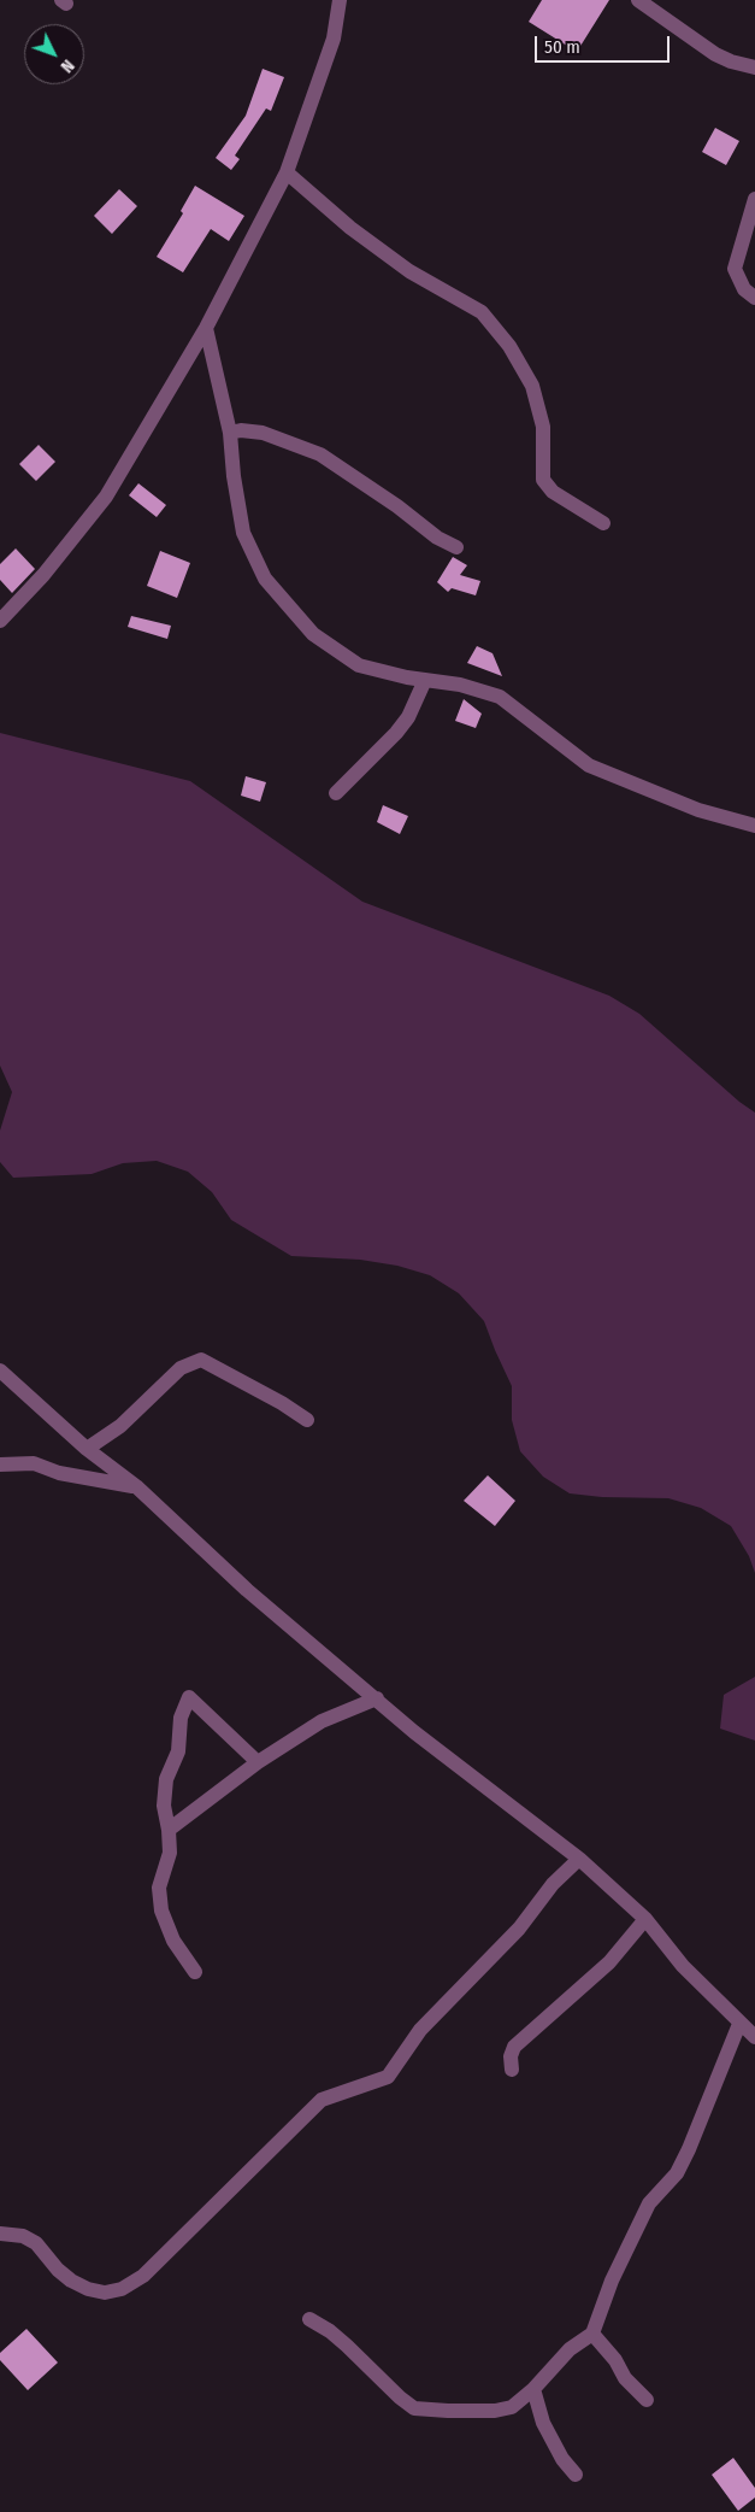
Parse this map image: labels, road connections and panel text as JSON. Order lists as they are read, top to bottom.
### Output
{
  "scale_bar": "50 m",
  "north": "bottom right"
}
